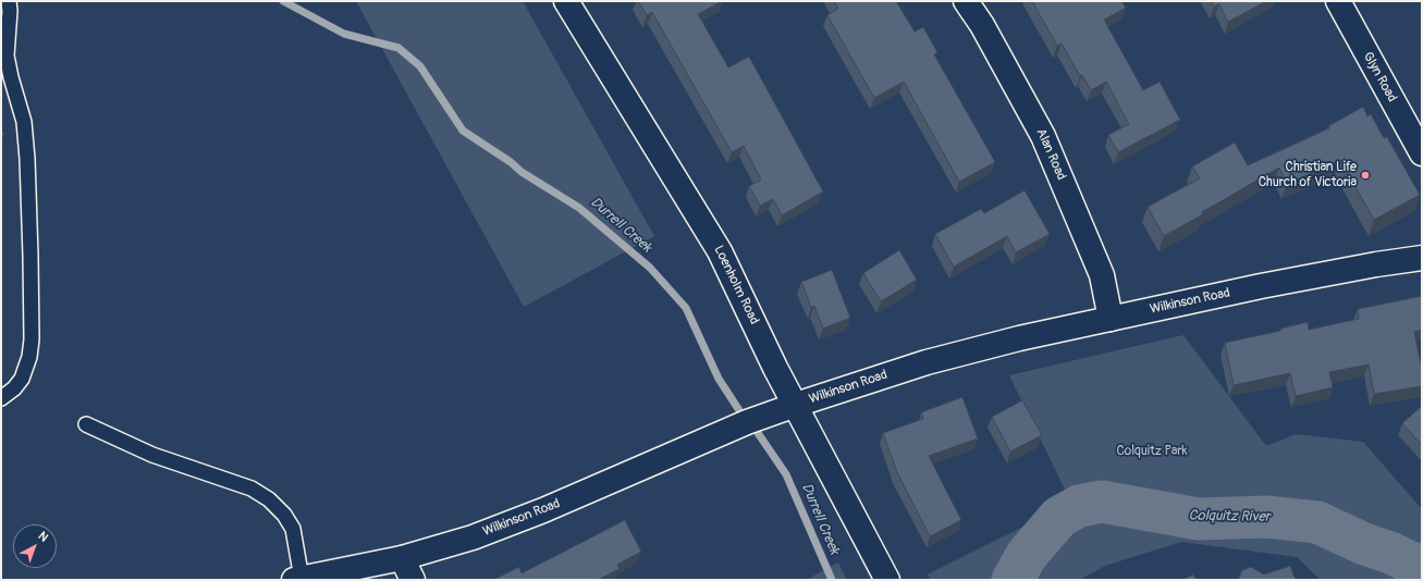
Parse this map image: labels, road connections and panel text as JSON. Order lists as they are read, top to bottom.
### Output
{
  "streets": {
    "street": [
      "Glyn Road",
      "Alan Road",
      "Loenholm Road",
      "Wilkinson Road"
    ]
  },
  "crossings": [
    ["Alan Road", "Wilkinson Road"],
    ["Loenholm Road", "Wilkinson Road"]
  ],
  "water": ["Durrell Creek", "Colquitz River"],
  "parks": ["Colquitz Park"],
  "places": ["Christian Life Church of Victoria"],
  "north": "top right"
}
